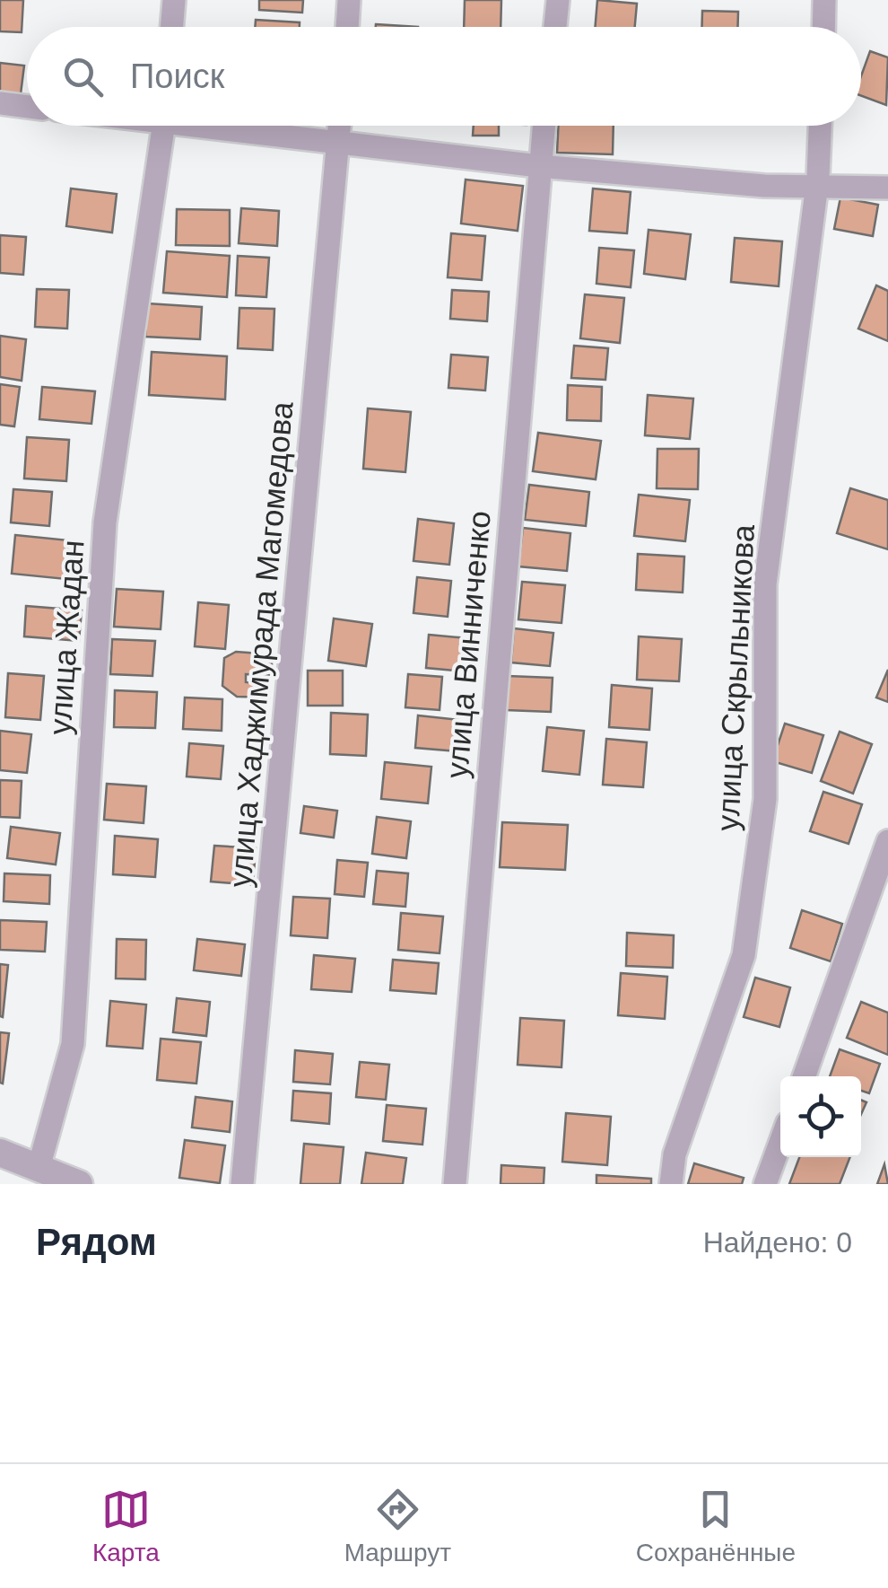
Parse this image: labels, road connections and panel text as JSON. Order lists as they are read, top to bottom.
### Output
{
  "streets": {
    "street": [
      "улица Жадан",
      "улица Хаджимурада Магомедова",
      "улица Винниченко",
      "улица Скрыльникова"
    ]
  },
  "page": {
    "search": "Поиск",
    "heading": ["Рядом", "Найдено: 0"],
    "nav": ["Карта", "Маршрут", "Сохранённые"]
  }
}
